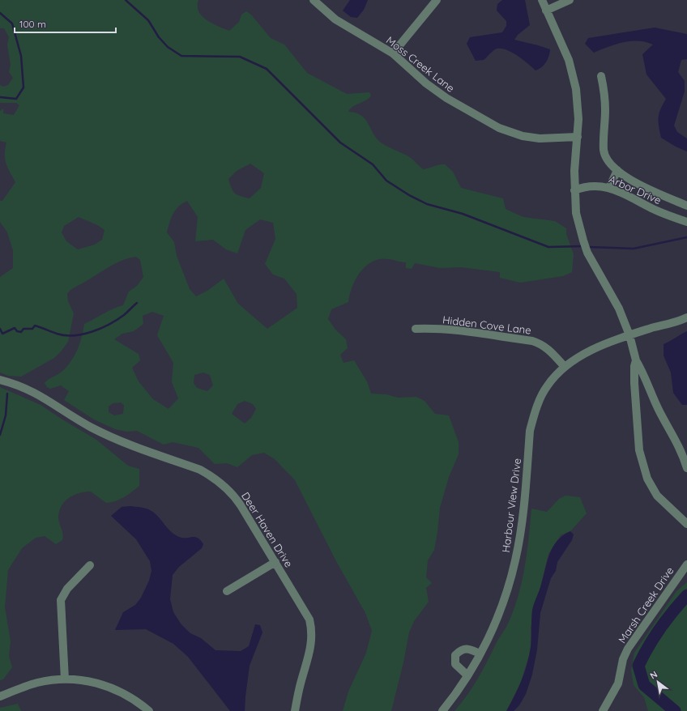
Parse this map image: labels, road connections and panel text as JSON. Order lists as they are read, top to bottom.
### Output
{
  "streets": {
    "street": [
      "Moss Creek Lane",
      "Arbor Drive",
      "Hidden Cove Lane",
      "Harbour View Drive",
      "Deer Haven Drive",
      "Marsh Creek Drive"
    ]
  },
  "crossings": [
    ["Hidden Cove Lane", "Harbour View Drive"]
  ],
  "scale_bar": "100 m",
  "north": "top left"
}
